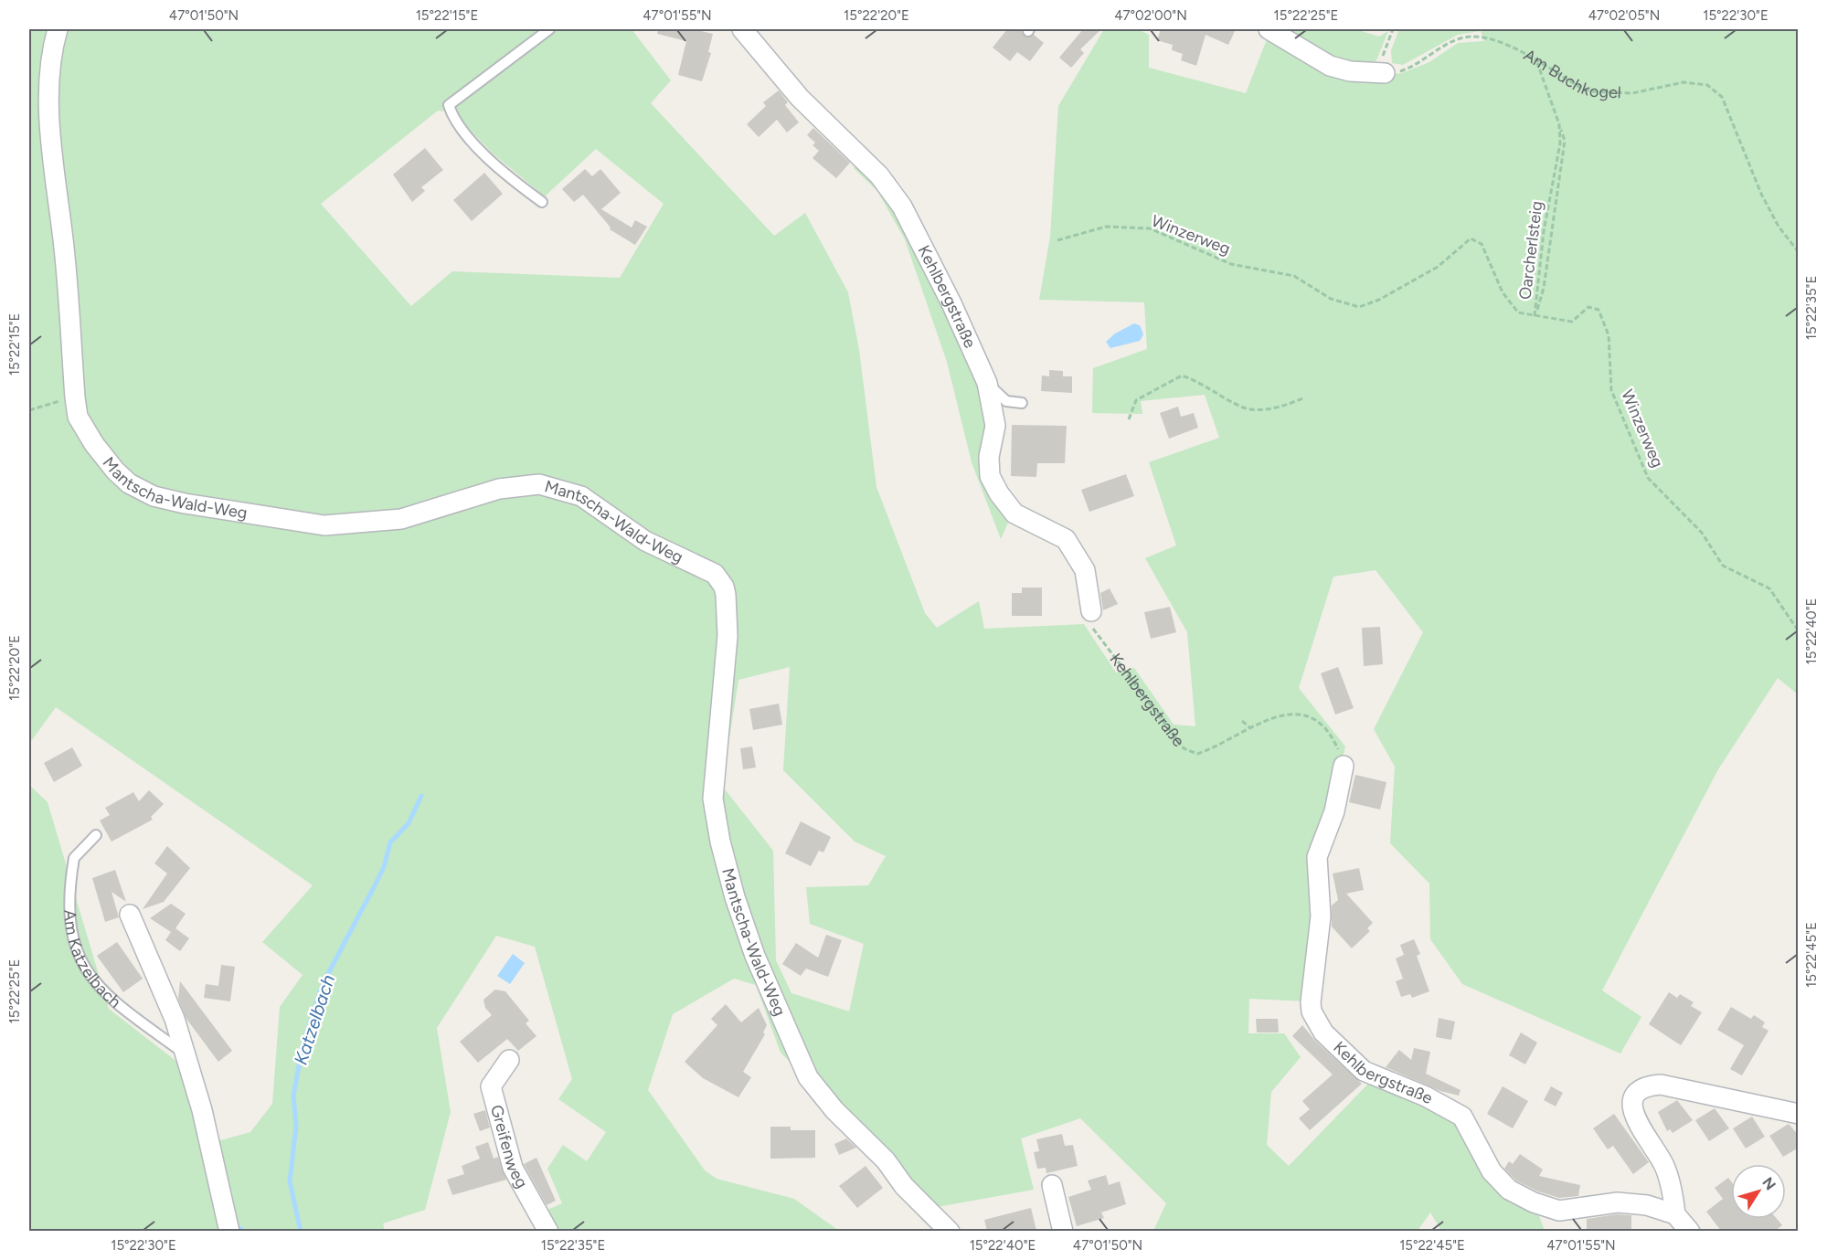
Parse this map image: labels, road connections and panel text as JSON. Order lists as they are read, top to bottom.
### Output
{
  "streets": {
    "street": ["Kehlbergstraße", "Mantscha-Wald-Weg", "Greifenweg"],
    "lane": ["Am Katzelbach"],
    "path": ["Am Buchkogel", "Winzerweg", "Oarcherlsteig"]
  },
  "crossings": [
    ["Am Buchkogel", "Oarcherlsteig"],
    ["Winzerweg", "Oarcherlsteig"]
  ],
  "water": ["Katzelbach"],
  "north": "top right",
  "coordinates": [
    "47°01'50\"N",
    "15°22'15\"E",
    "47°01'55\"N",
    "15°22'20\"E",
    "47°02'00\"N",
    "15°22'25\"E",
    "47°02'05\"N",
    "15°22'30\"E",
    "15°22'35\"E",
    "15°22'40\"E",
    "15°22'45\"E"
  ]
}
